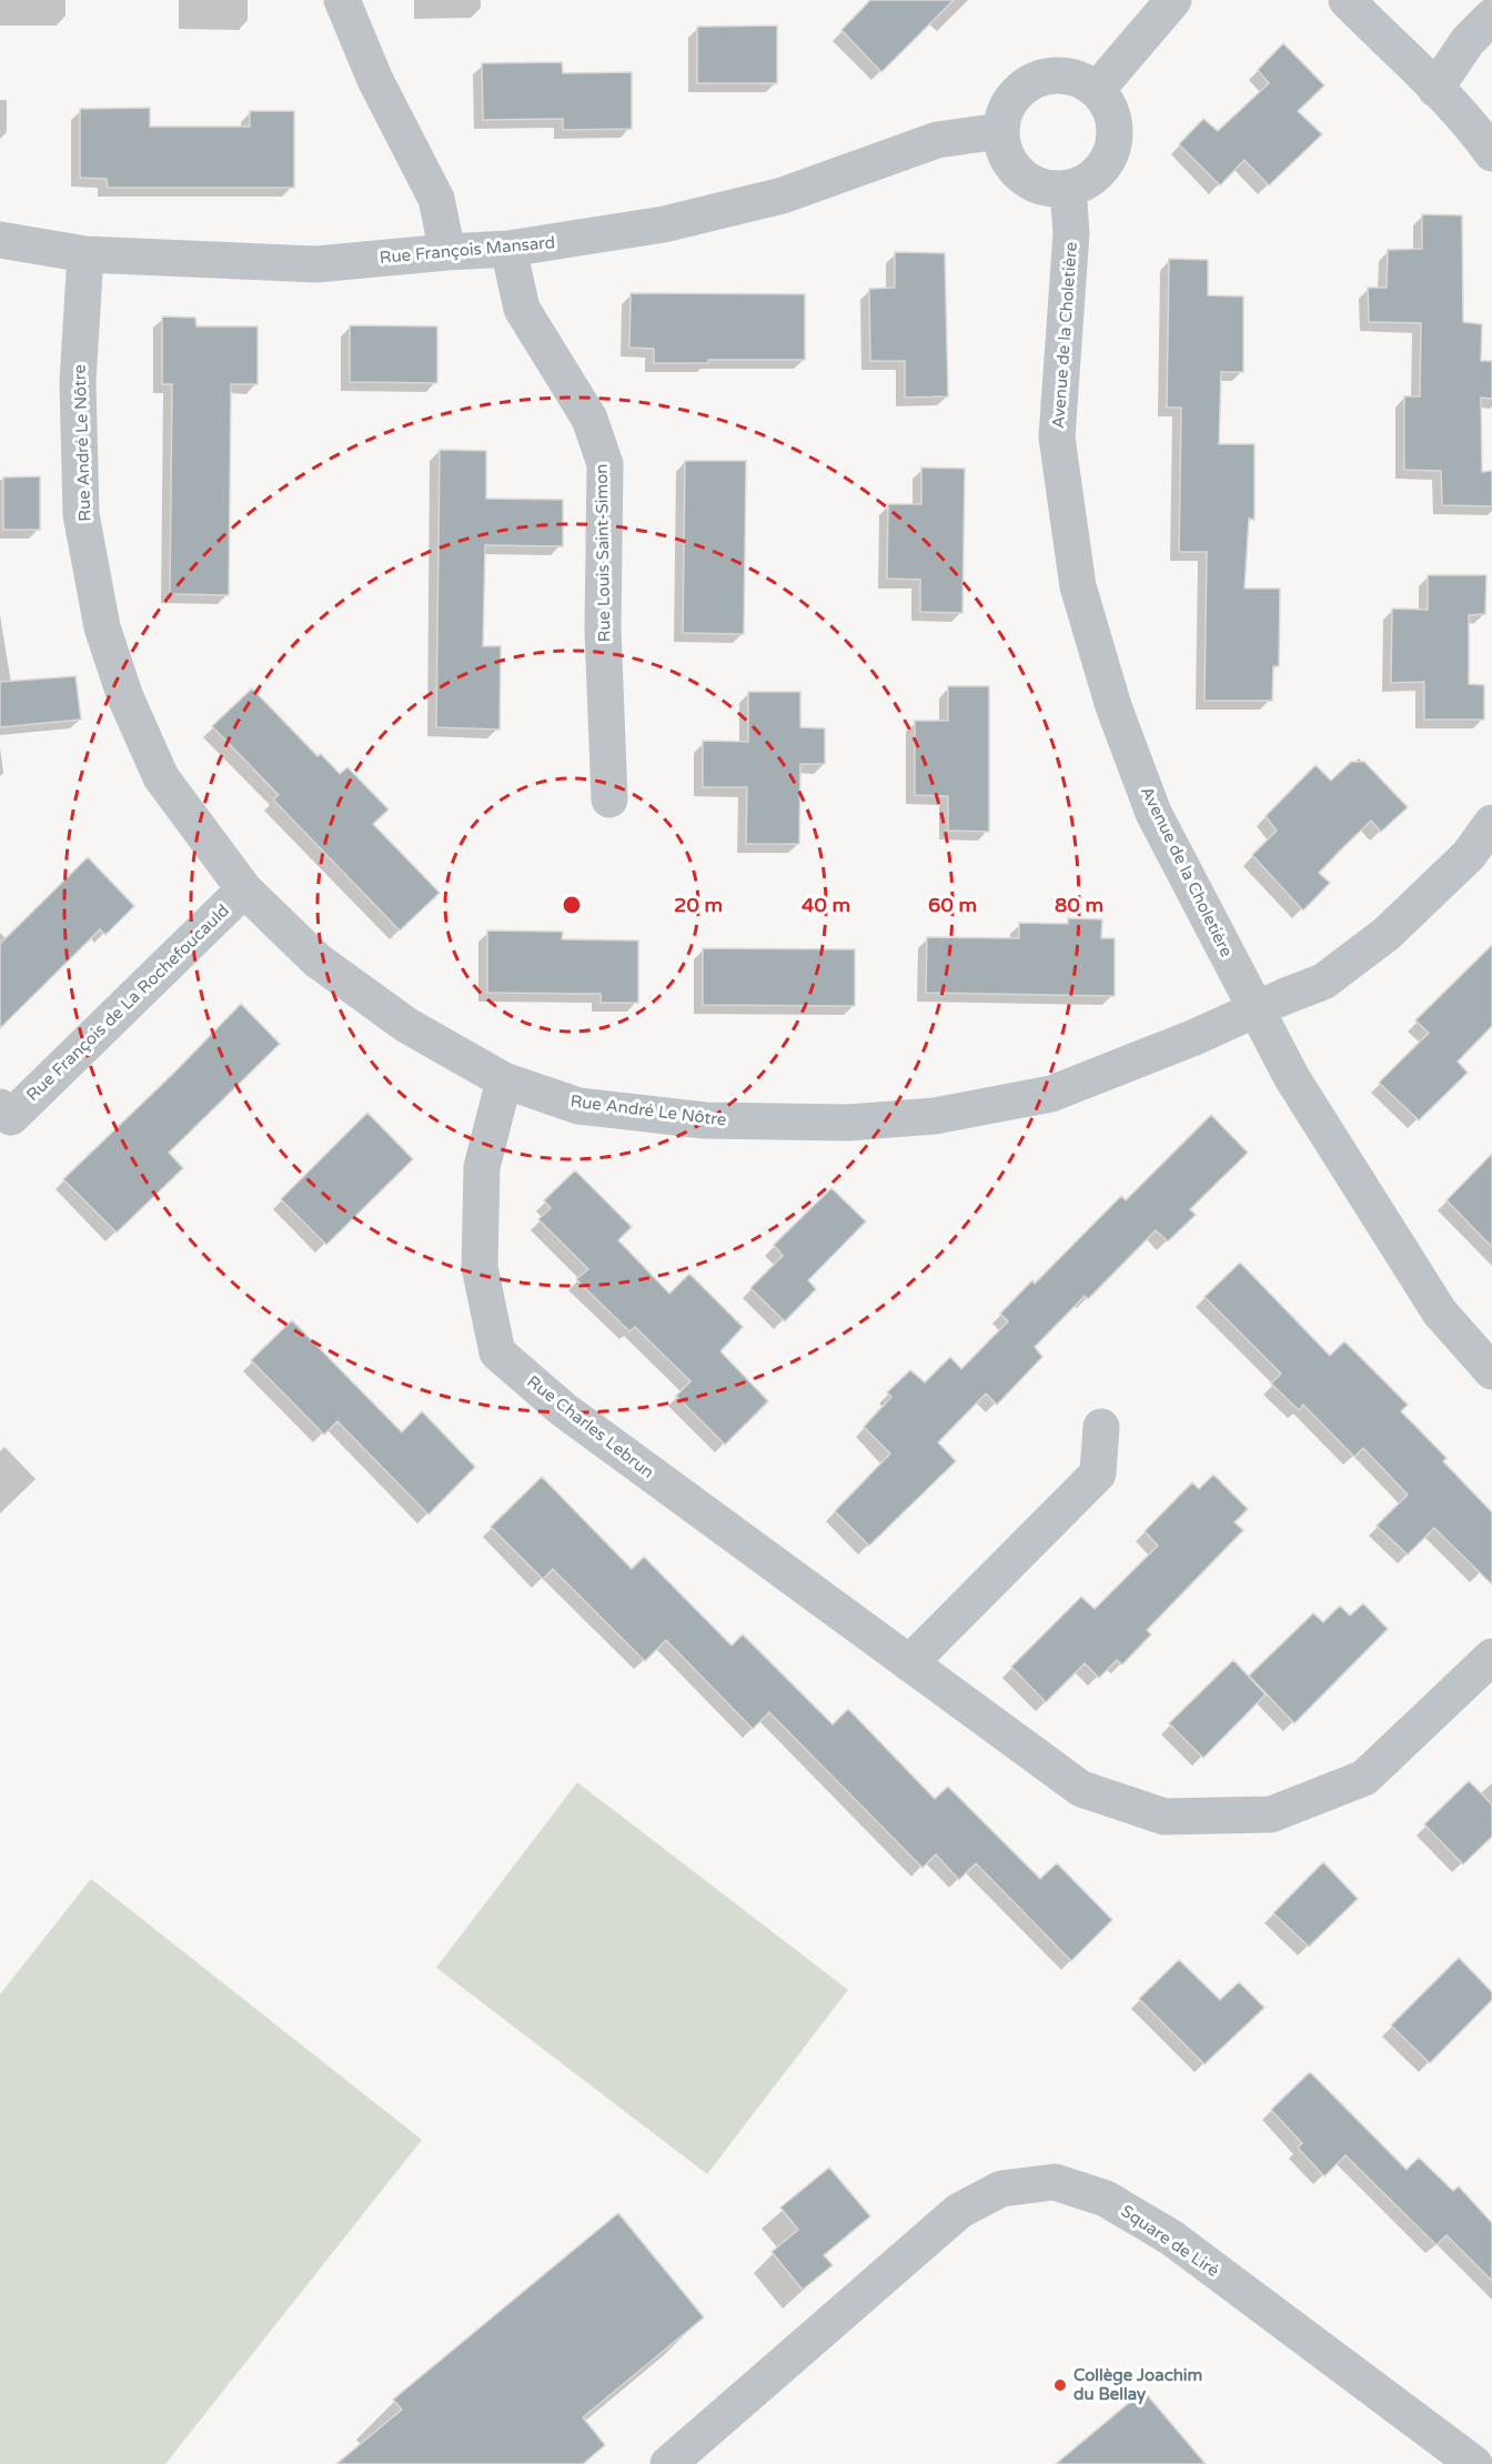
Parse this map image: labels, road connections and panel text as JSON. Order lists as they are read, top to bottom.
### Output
{
  "streets": {
    "street": [
      "Rue François Mansard",
      "Avenue de la Choletière",
      "Rue André Le Nôtre",
      "Rue Louis Saint-Simon",
      "Rue François de La Rochefoucauld",
      "Rue Charles Lebrun",
      "Square de Liré"
    ]
  },
  "crossings": [
    ["Rue François Mansard", "Avenue de la Choletière"],
    ["Rue François Mansard", "Rue André Le Nôtre"],
    ["Rue François Mansard", "Rue Louis Saint-Simon"],
    ["Avenue de la Choletière", "Rue André Le Nôtre"],
    ["Rue André Le Nôtre", "Rue François de La Rochefoucauld"],
    ["Rue André Le Nôtre", "Rue Charles Lebrun"]
  ],
  "places": ["Collège Joachim du Bellay"],
  "rings": [
    "20 m",
    "40 m",
    "60 m",
    "80 m"
  ]
}
